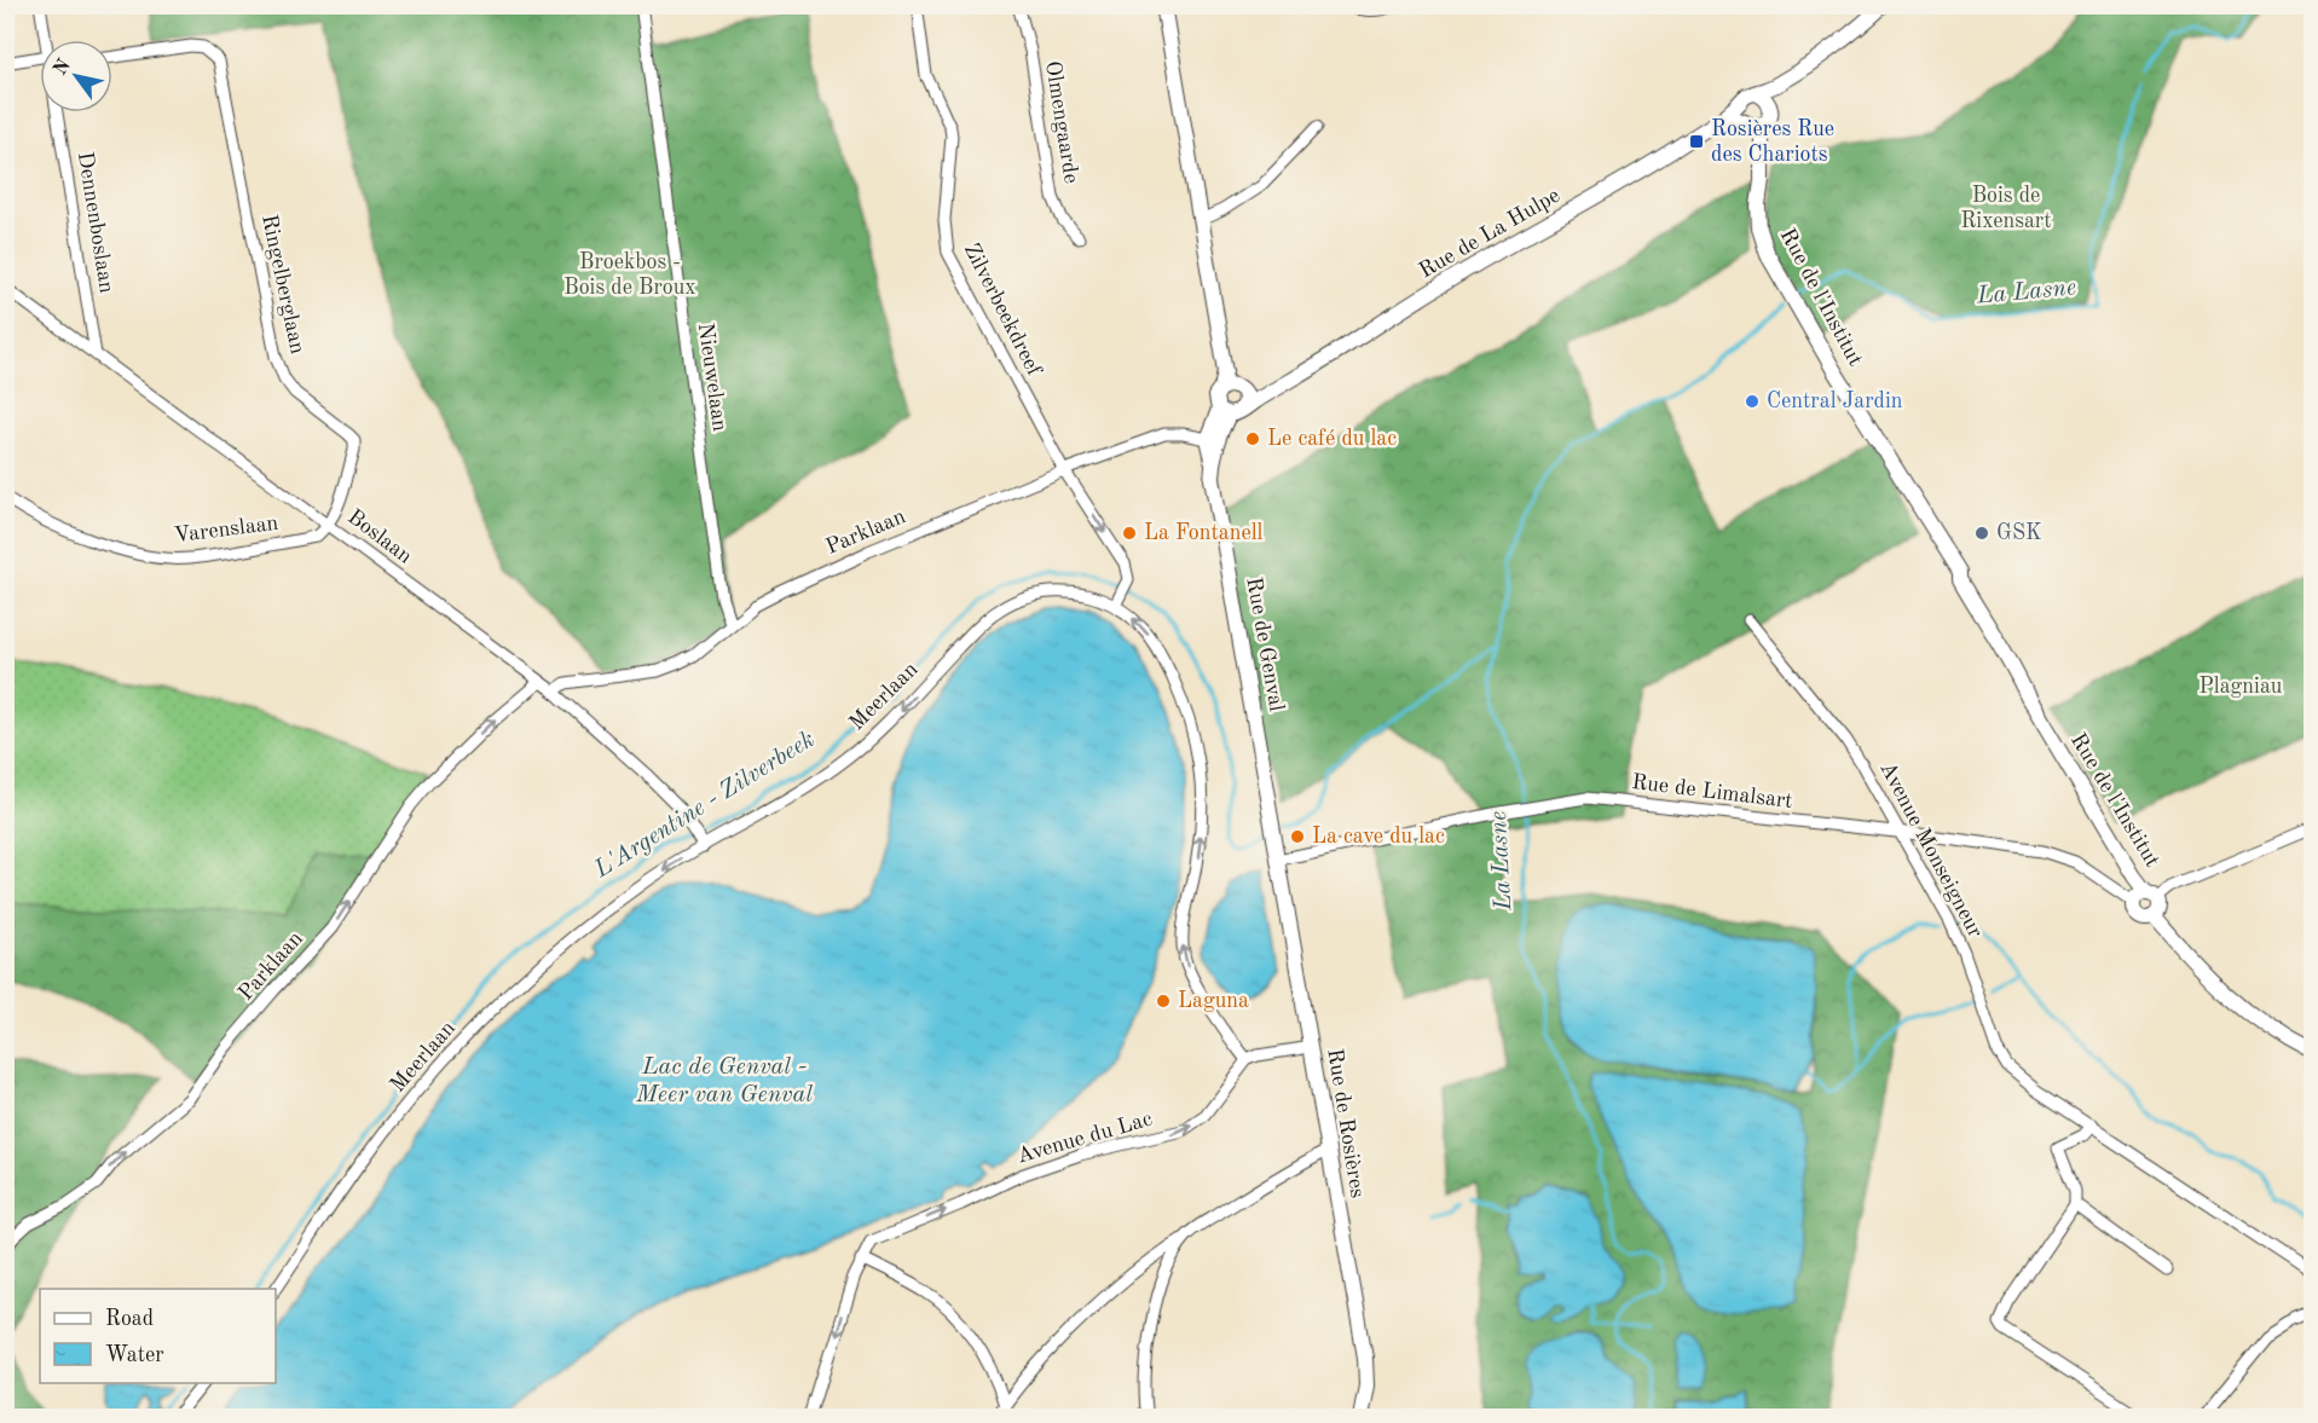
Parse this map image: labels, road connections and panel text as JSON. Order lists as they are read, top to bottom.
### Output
{
  "streets": {
    "street": [
      "Olmengaarde",
      "Dennenboslaan",
      "Rue de La Hulpe",
      "Ringelberglaan",
      "Rue de l'Institut",
      "Zilverbeekdreef",
      "Nieuwelaan",
      "Varenslaan",
      "Parklaan",
      "Boslaan",
      "Rue de Genval",
      "Meerlaan",
      "Rue de Limalsart",
      "Avenue Monseigneur",
      "Rue de Rosières",
      "Avenue du Lac"
    ]
  },
  "crossings": [
    ["Dennenboslaan", "Boslaan"],
    ["Rue de La Hulpe", "Rue de l'Institut"],
    ["Rue de La Hulpe", "Rue de Genval"],
    ["Ringelberglaan", "Varenslaan"],
    ["Ringelberglaan", "Boslaan"],
    ["Rue de l'Institut", "Rue de Limalsart"],
    ["Zilverbeekdreef", "Parklaan"],
    ["Zilverbeekdreef", "Meerlaan"],
    ["Nieuwelaan", "Parklaan"],
    ["Varenslaan", "Boslaan"],
    ["Parklaan", "Boslaan"],
    ["Parklaan", "Rue de Genval"],
    ["Boslaan", "Meerlaan"],
    ["Rue de Genval", "Rue de Rosières"],
    ["Meerlaan", "Avenue du Lac"],
    ["Rue de Limalsart", "Avenue Monseigneur"],
    ["Rue de Limalsart", "Rue de Rosières"]
  ],
  "one_way": ["Parklaan", "Avenue du Lac"],
  "water": ["La Lasne", "L'Argentine - Zilverbeek", "Lac de Genval - Meer van Genval"],
  "parks": ["Bois de Rixensart", "Broekbos - Bois de Broux", "Plagniau"],
  "places": {
    "transit": ["Rosières Rue des Chariots"],
    "other": [
      "Central Jardin",
      "Le café du lac",
      "La Fontanell",
      "GSK",
      "La cave du lac",
      "Laguna"
    ]
  },
  "legend": ["Road", "Water"],
  "north": "top left"
}
